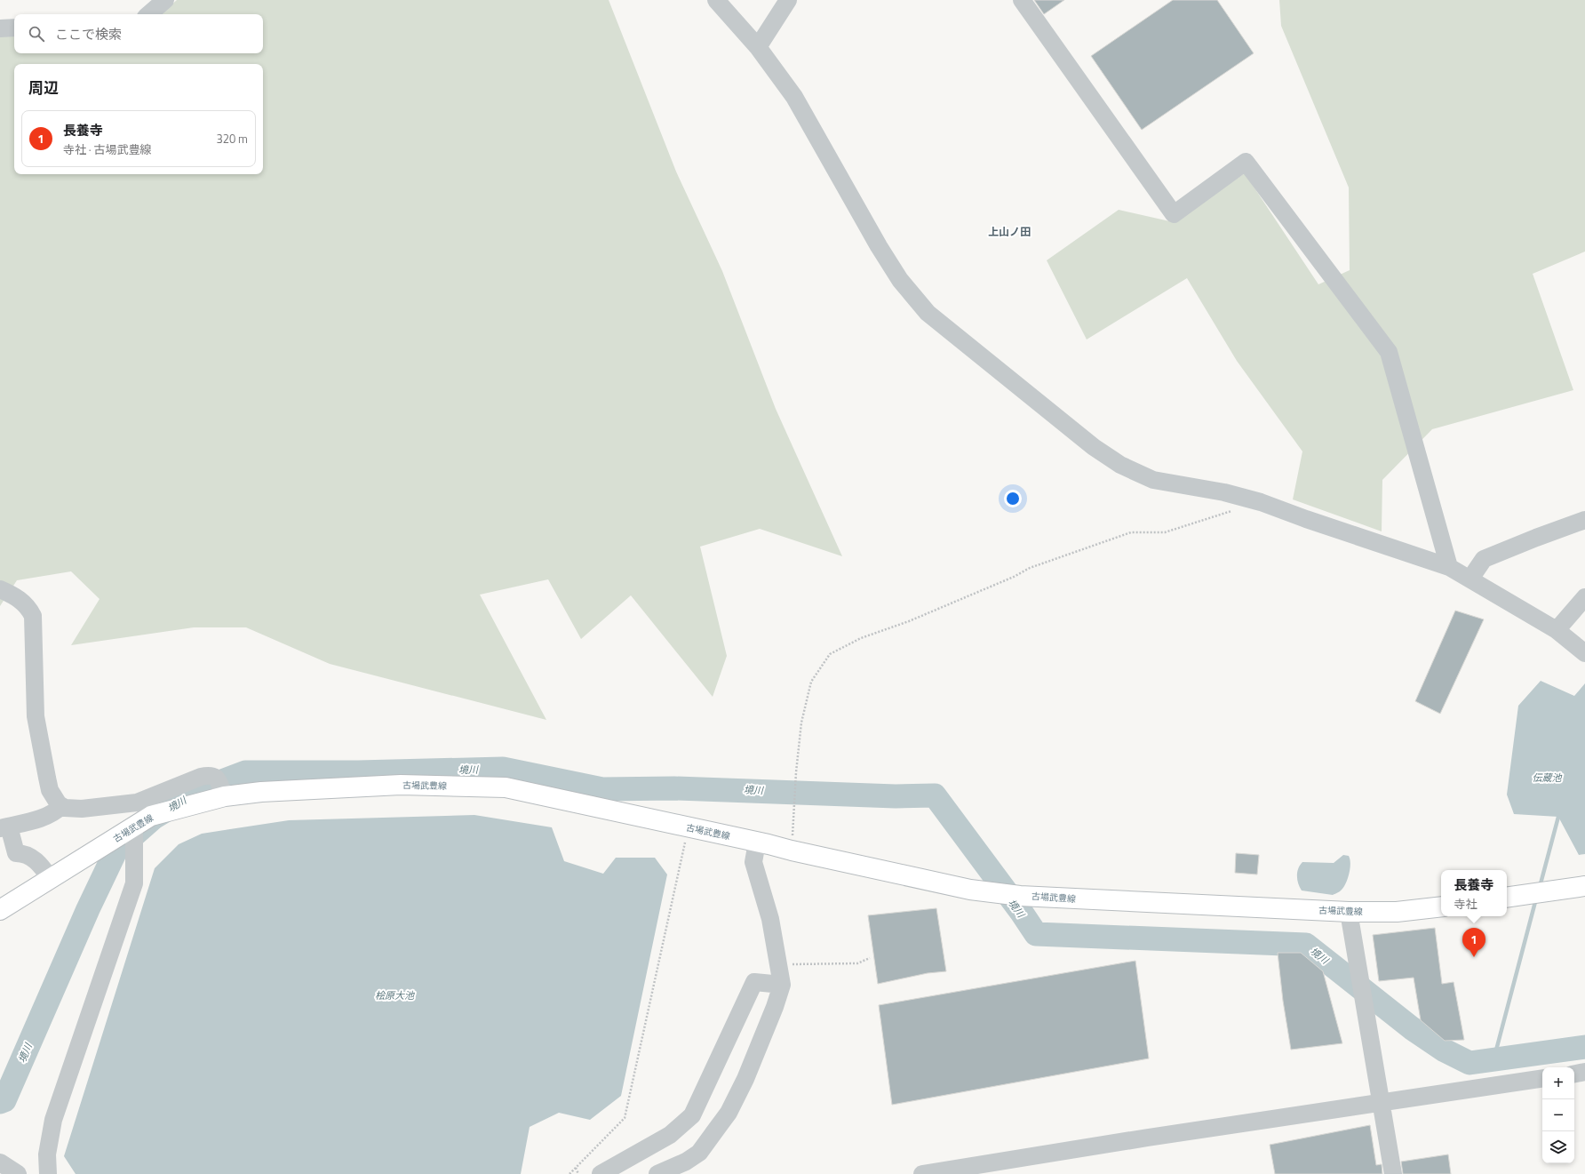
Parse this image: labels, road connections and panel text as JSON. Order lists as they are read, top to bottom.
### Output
{
  "streets": {
    "main road": ["古場武豊線"]
  },
  "districts": ["上山ノ田"],
  "water": ["境川", "伝蔵池", "桧原大池"],
  "page": {
    "search": "ここで検索",
    "heading": "周辺",
    "list": [
      {
        "mark": "1",
        "name": "長養寺",
        "note": "寺社 · 古場武豊線",
        "value": "320 m"
      }
    ],
    "popup": ["長養寺", "寺社"],
    "pins": "1",
    "map_buttons": ["+", "−"]
  }
}
